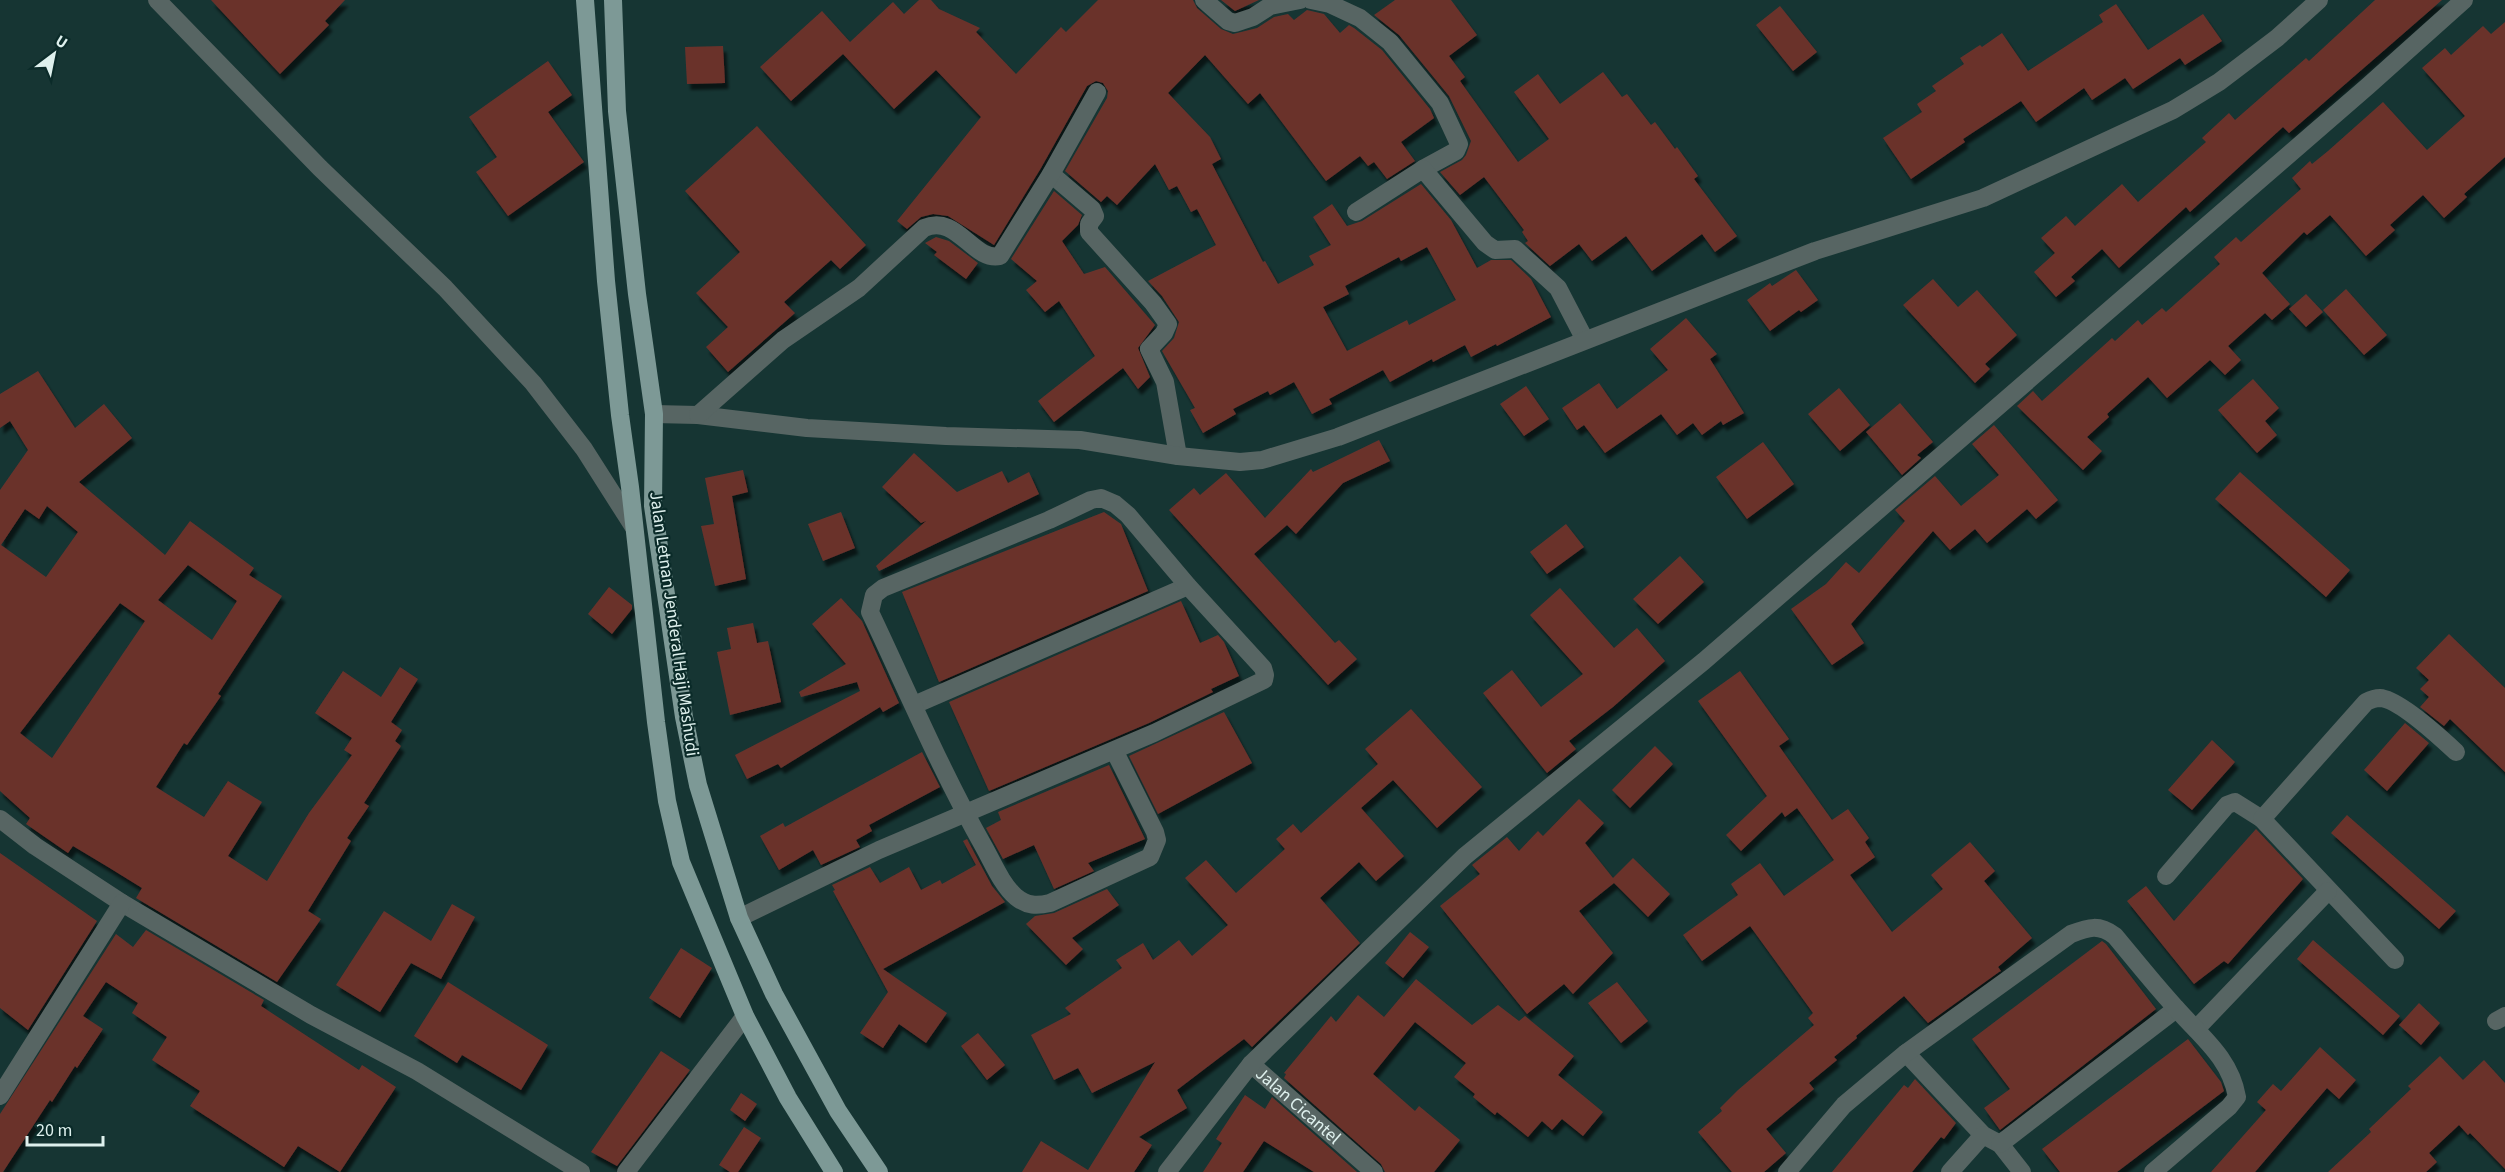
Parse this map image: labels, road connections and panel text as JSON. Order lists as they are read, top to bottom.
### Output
{
  "streets": {
    "main road": ["Jalan Letnan Jenderal Haji Mashudi"],
    "street": ["Jalan Cicantel"]
  },
  "scale_bar": "20 m",
  "north": "top right"
}
